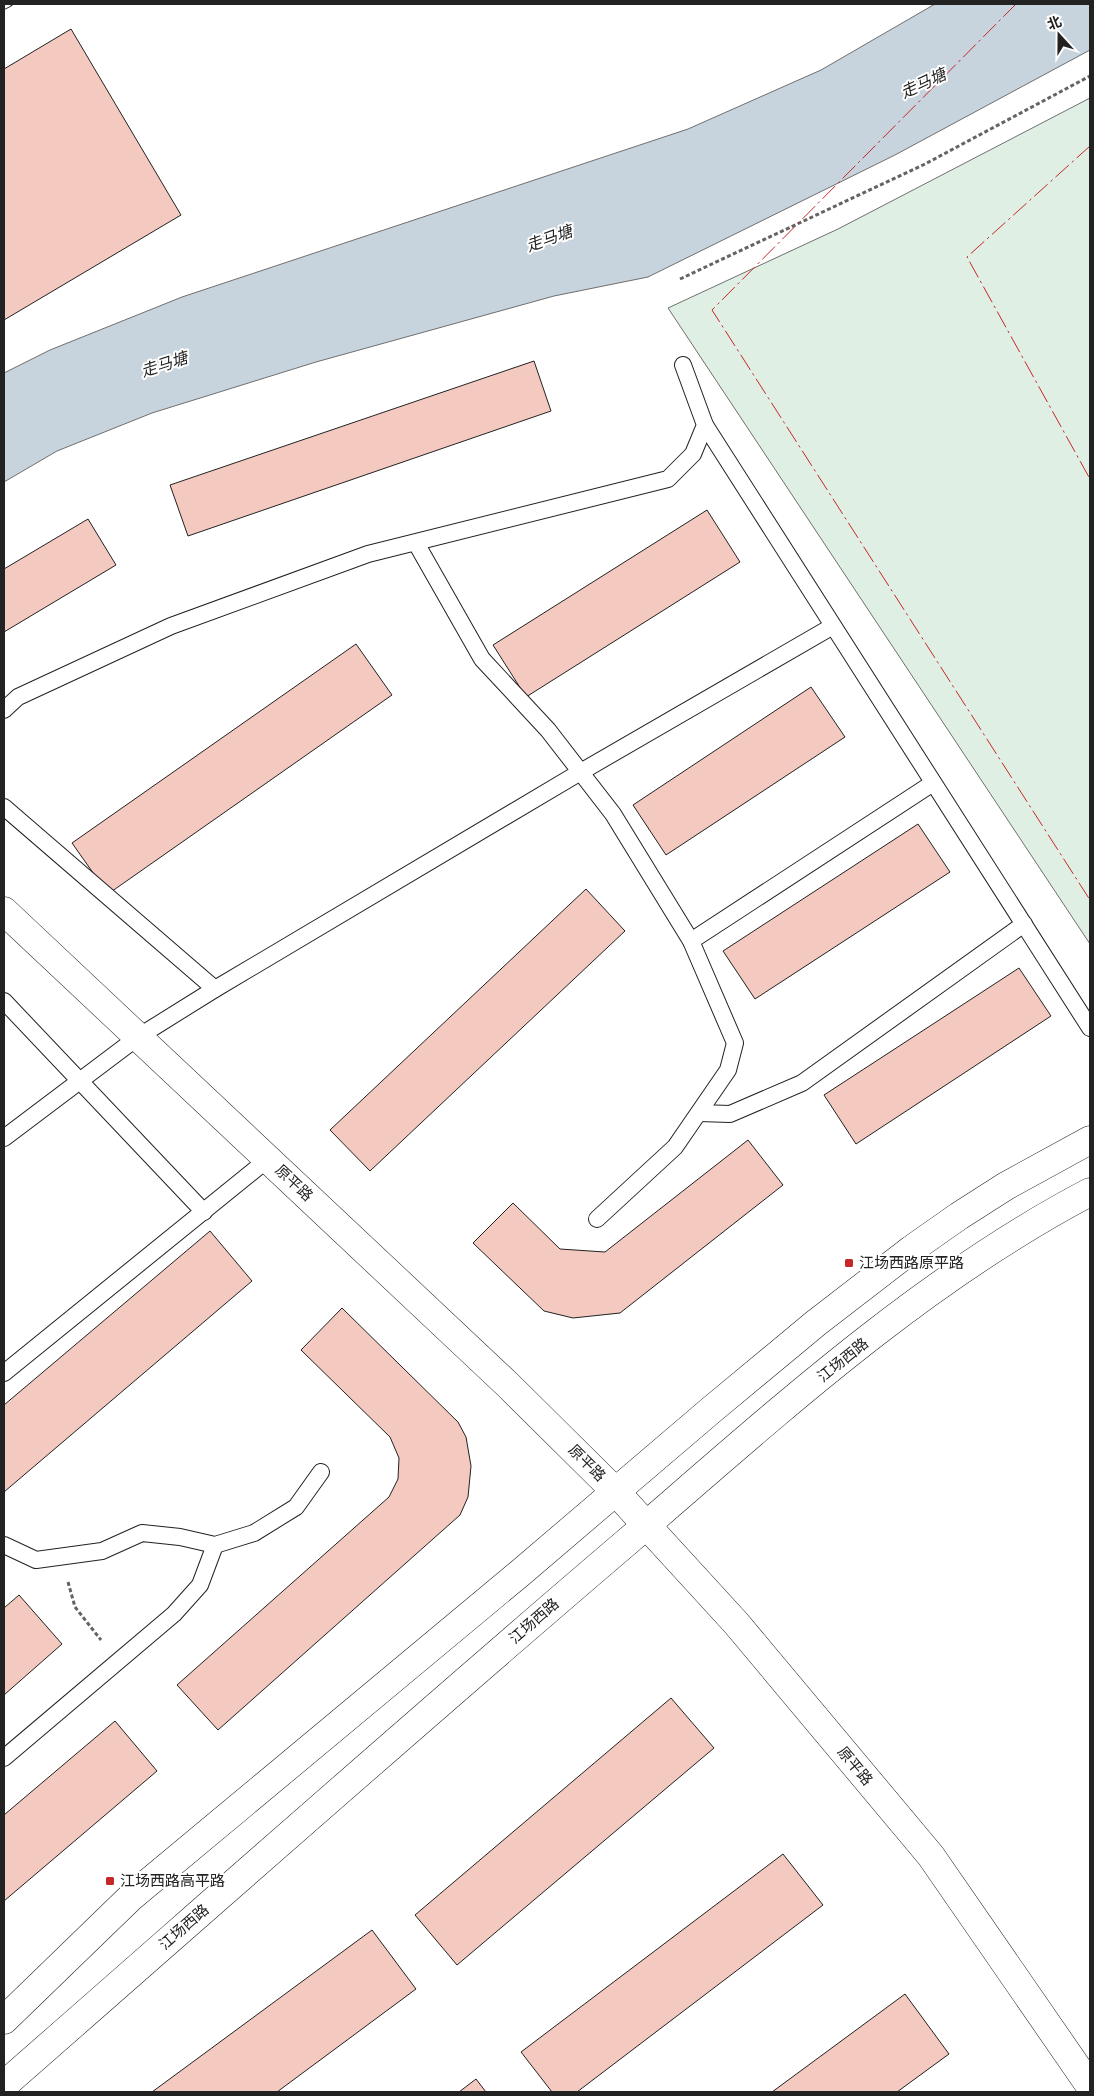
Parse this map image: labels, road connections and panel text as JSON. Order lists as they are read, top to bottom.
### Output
{
  "streets": {
    "main road": ["原平路", "江场西路"]
  },
  "crossings": [
    ["原平路", "江场西路"]
  ],
  "water": ["走马塘"],
  "places": {
    "transit": ["江场西路原平路", "江场西路高平路"]
  },
  "north": "top"
}
